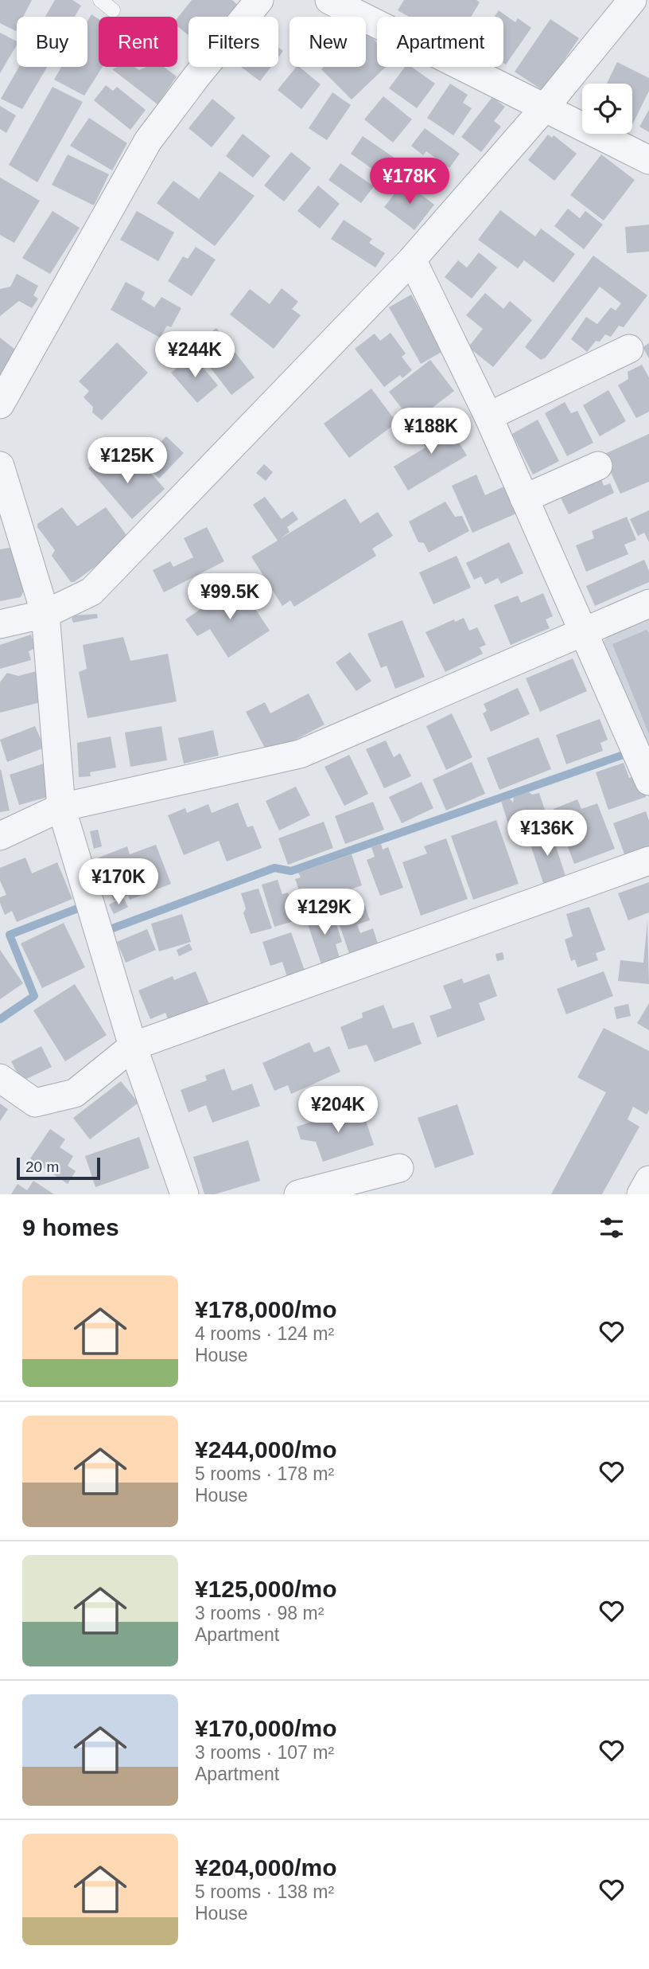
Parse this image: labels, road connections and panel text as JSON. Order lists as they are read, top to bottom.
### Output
{
  "scale_bar": "20 m",
  "page": {
    "chip": [
      "Buy",
      "Rent",
      "Filters",
      "New",
      "Apartment"
    ],
    "price": [
      "¥178K",
      "¥244K",
      "¥188K",
      "¥125K",
      "¥99.5K",
      "¥136K",
      "¥170K",
      "¥129K",
      "¥204K"
    ],
    "scale": "20 m",
    "heading": "9 homes",
    "list": [
      {
        "name": "¥178,000/mo",
        "note": "4 rooms · 124 m² · House"
      },
      {
        "name": "¥244,000/mo",
        "note": "5 rooms · 178 m² · House"
      },
      {
        "name": "¥125,000/mo",
        "note": "3 rooms · 98 m² · Apartment"
      },
      {
        "name": "¥170,000/mo",
        "note": "3 rooms · 107 m² · Apartment"
      },
      {
        "name": "¥204,000/mo",
        "note": "5 rooms · 138 m² · House"
      }
    ]
  }
}
